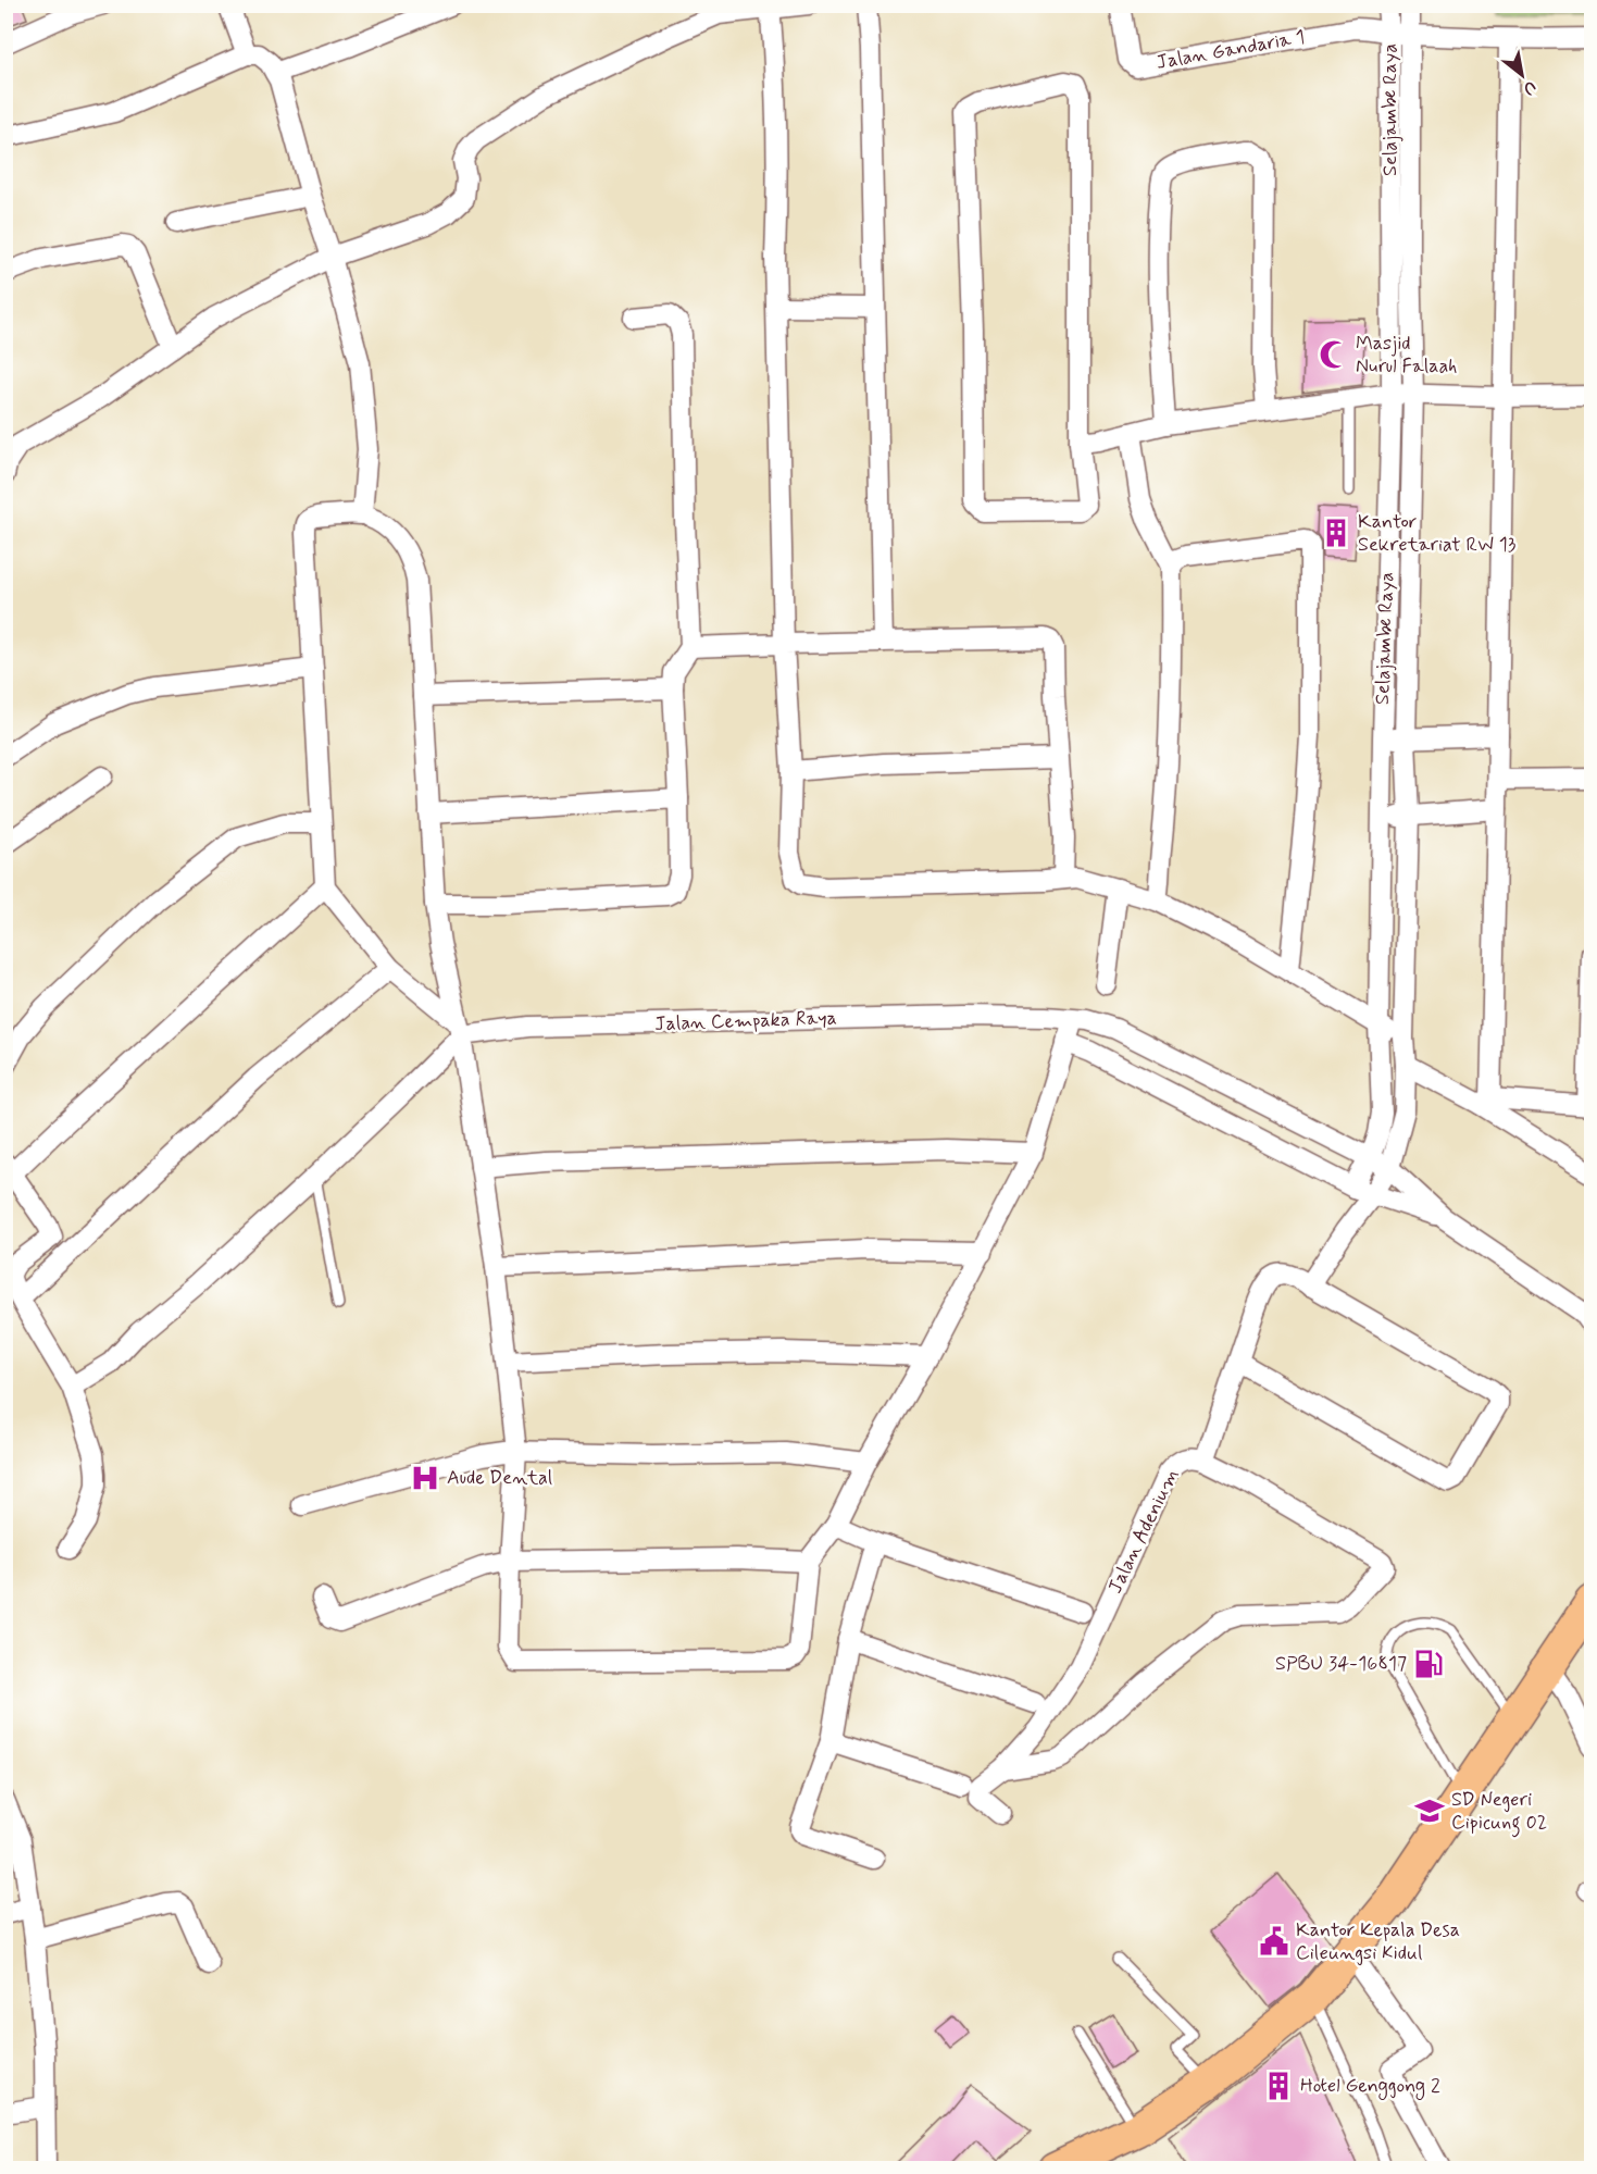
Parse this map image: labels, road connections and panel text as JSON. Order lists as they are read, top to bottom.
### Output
{
  "streets": {
    "street": [
      "Jalan Gandaria 1",
      "Selajambe Raya",
      "Jalan Cempaka Raya",
      "Jalan Adenium"
    ]
  },
  "crossings": [
    ["Jalan Gandaria 1", "Selajambe Raya"],
    ["Selajambe Raya", "Jalan Cempaka Raya"]
  ],
  "places": {
    "mosque": ["Masjid Nurul Falaah"],
    "building": ["Kantor Sekretariat RW 13", "Hotel Genggong 2"],
    "hospital": ["Aude Dental"],
    "fuel station": ["SPBU 34-16817"],
    "school or university": ["SD Negeri Cipicung 02"],
    "public building": ["Kantor Kepala Desa Cileungsi Kidul"]
  },
  "north": "bottom right"
}
